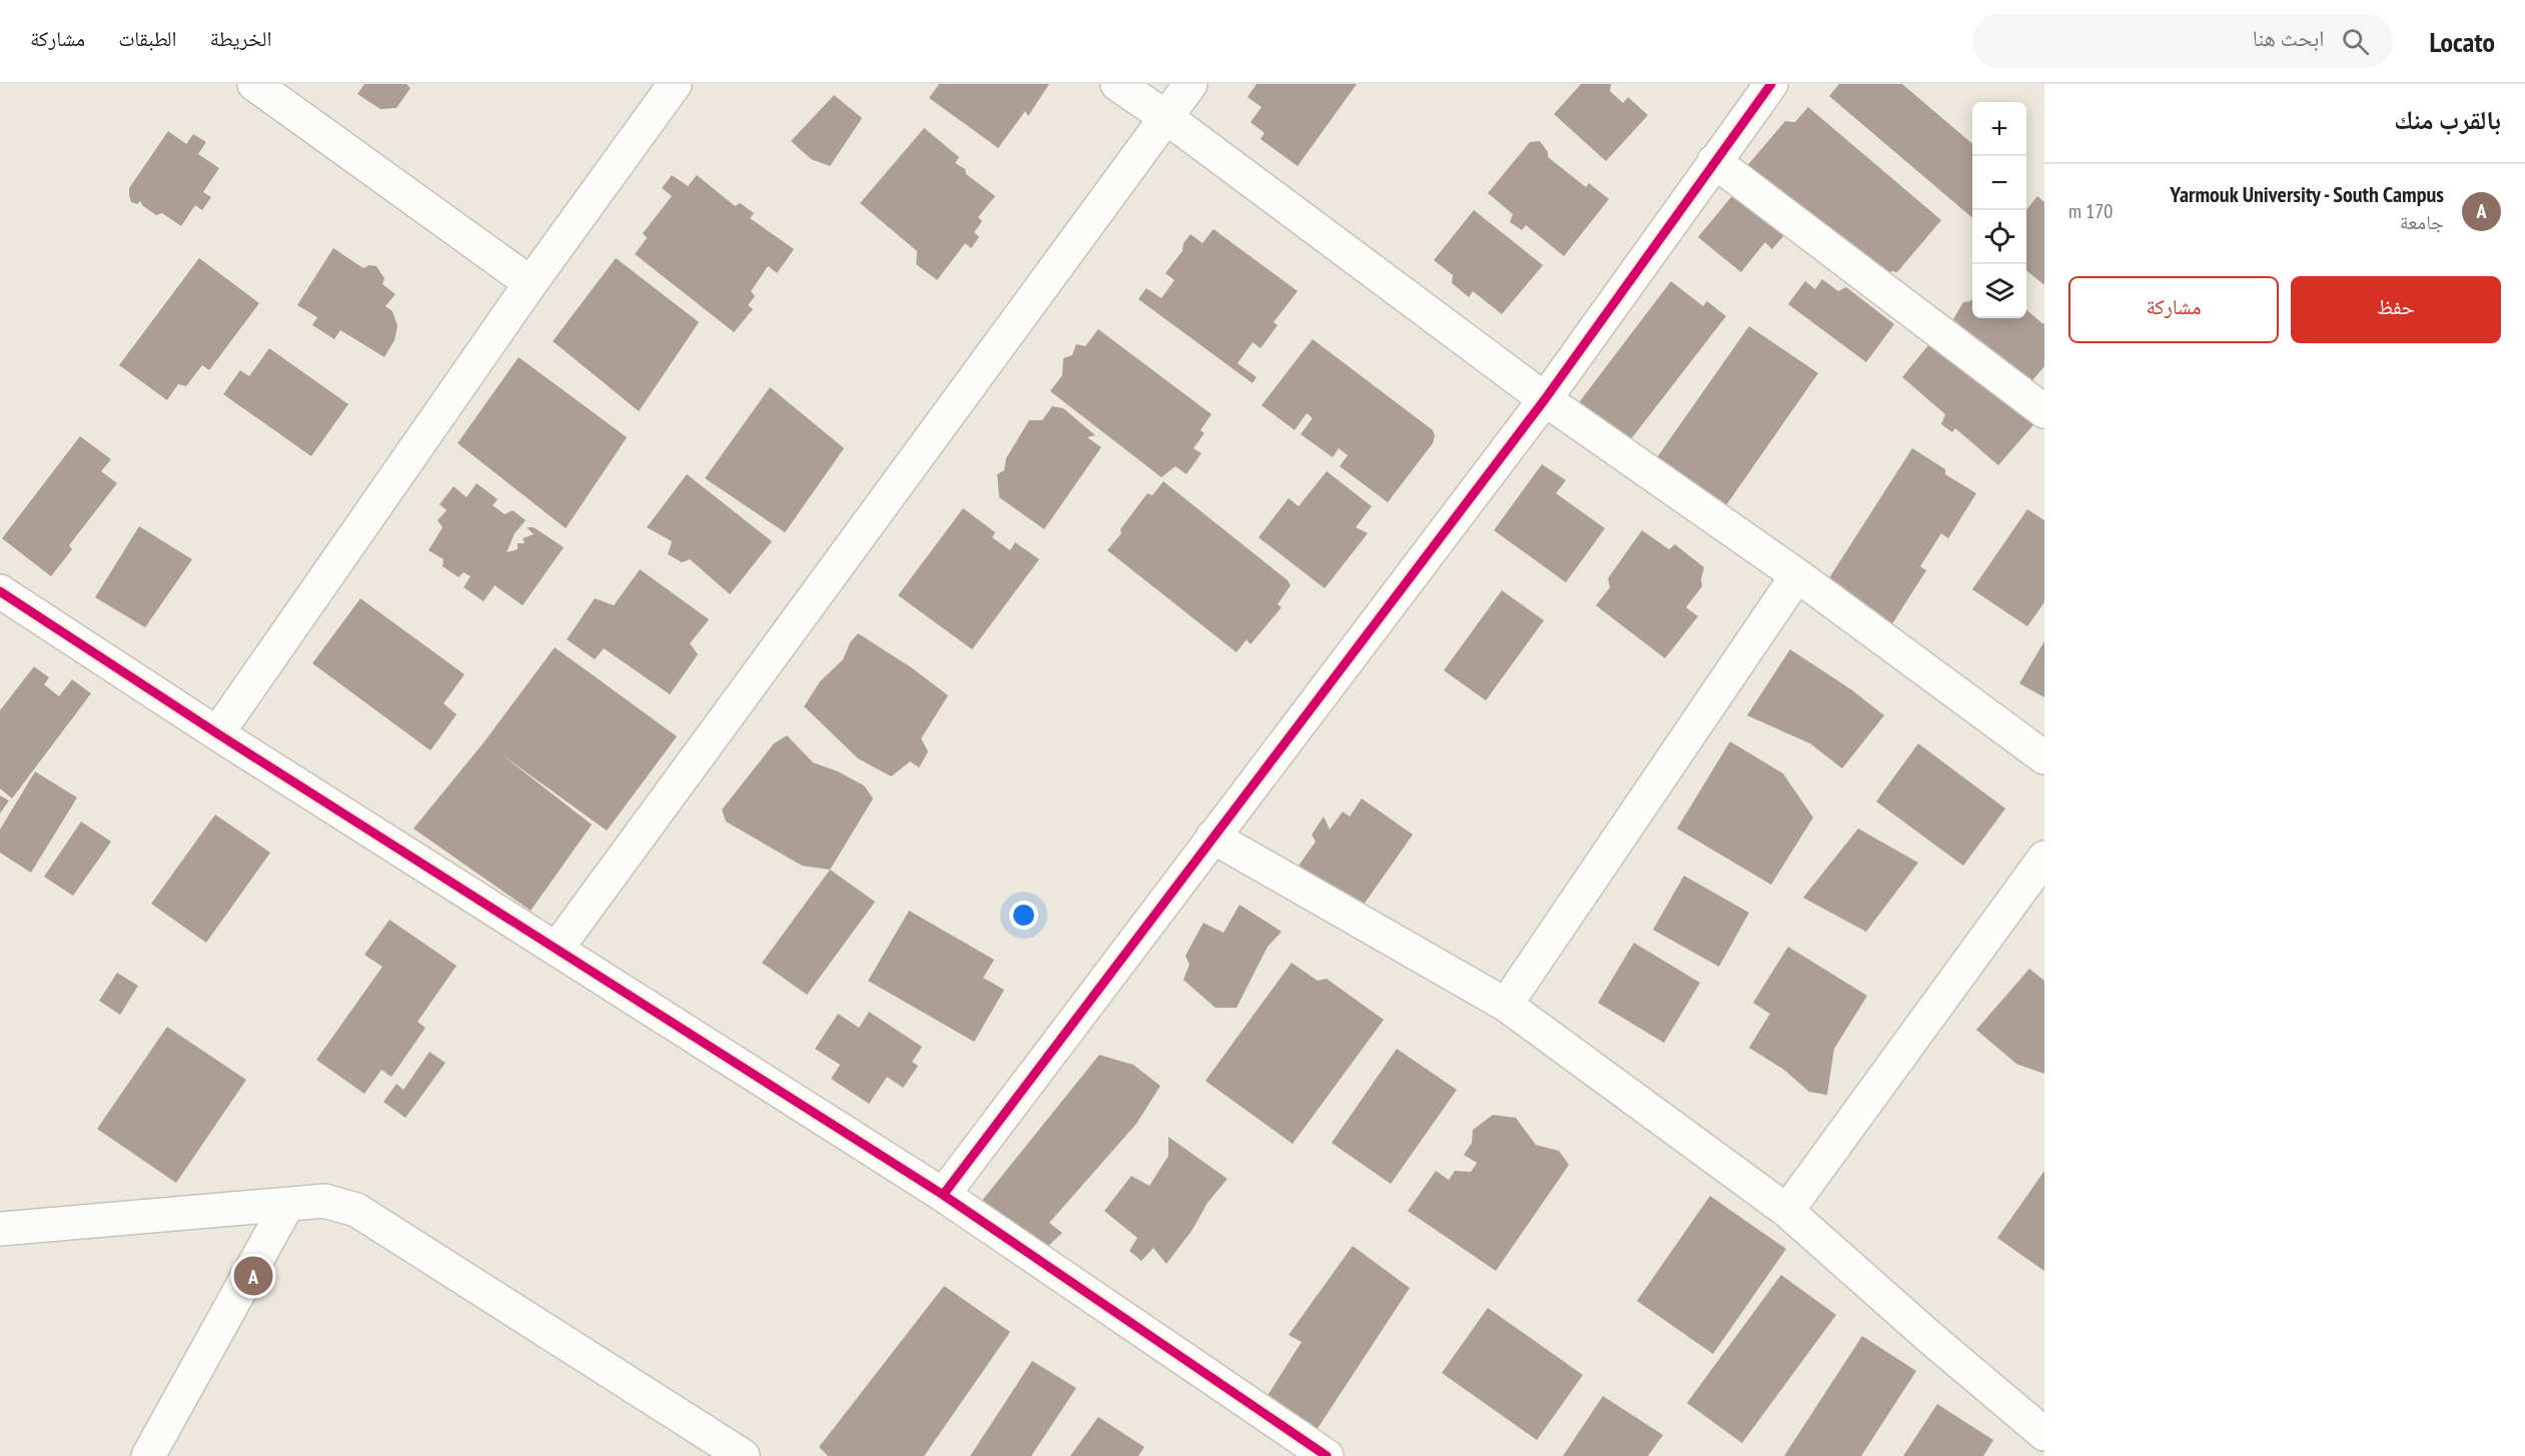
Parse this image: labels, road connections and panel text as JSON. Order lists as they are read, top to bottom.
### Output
{
  "page": {
    "header": "Locato",
    "search": "ابحث هنا",
    "nav": ["الخريطة", "الطبقات", "مشاركة"],
    "heading": "بالقرب منك",
    "map_buttons": ["+", "−"],
    "list": [
      {
        "mark": "A",
        "name": "Yarmouk University - South Campus",
        "note": "جامعة",
        "value": "170 m"
      }
    ],
    "buttons": ["حفظ", "مشاركة"],
    "pins": "A"
  }
}
